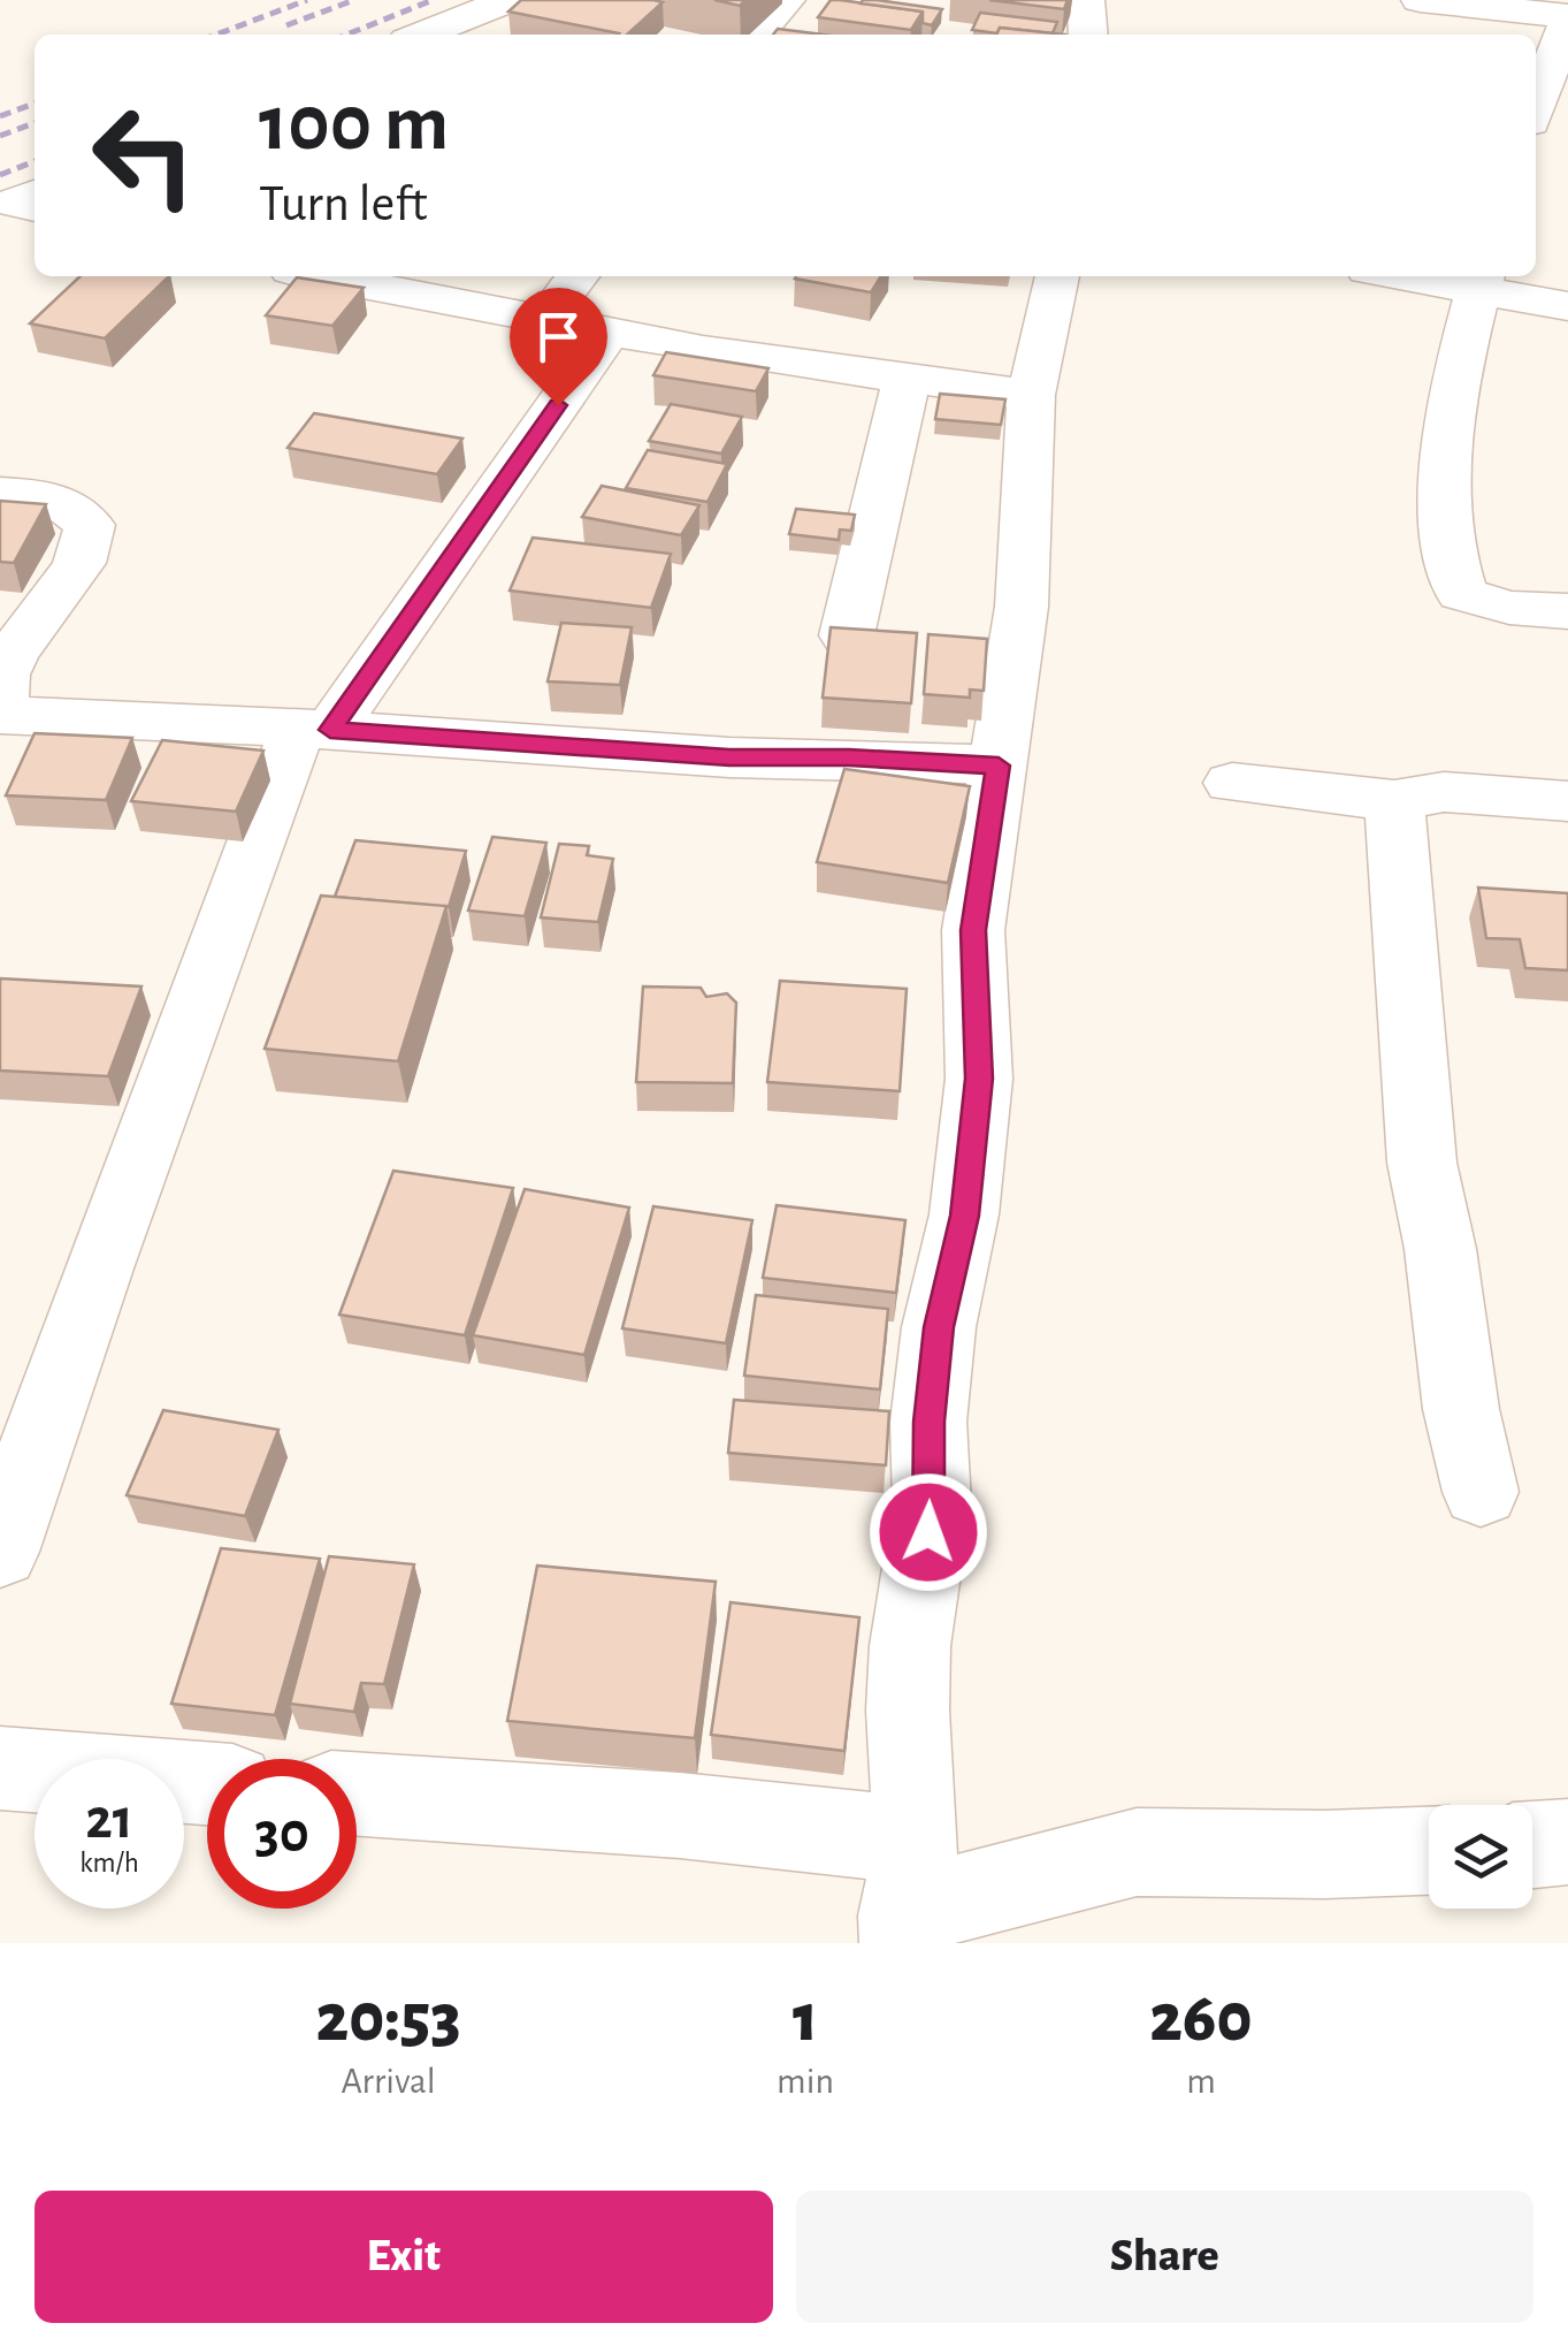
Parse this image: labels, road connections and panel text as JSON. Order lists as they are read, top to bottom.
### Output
{
  "page": {
    "turn": ["100 m", "Turn left"],
    "speed": "21 km/h",
    "limit": "30",
    "eta": [
      "20:53",
      "Arrival",
      "1",
      "min",
      "260",
      "m"
    ],
    "buttons": ["Exit", "Share"]
  }
}
